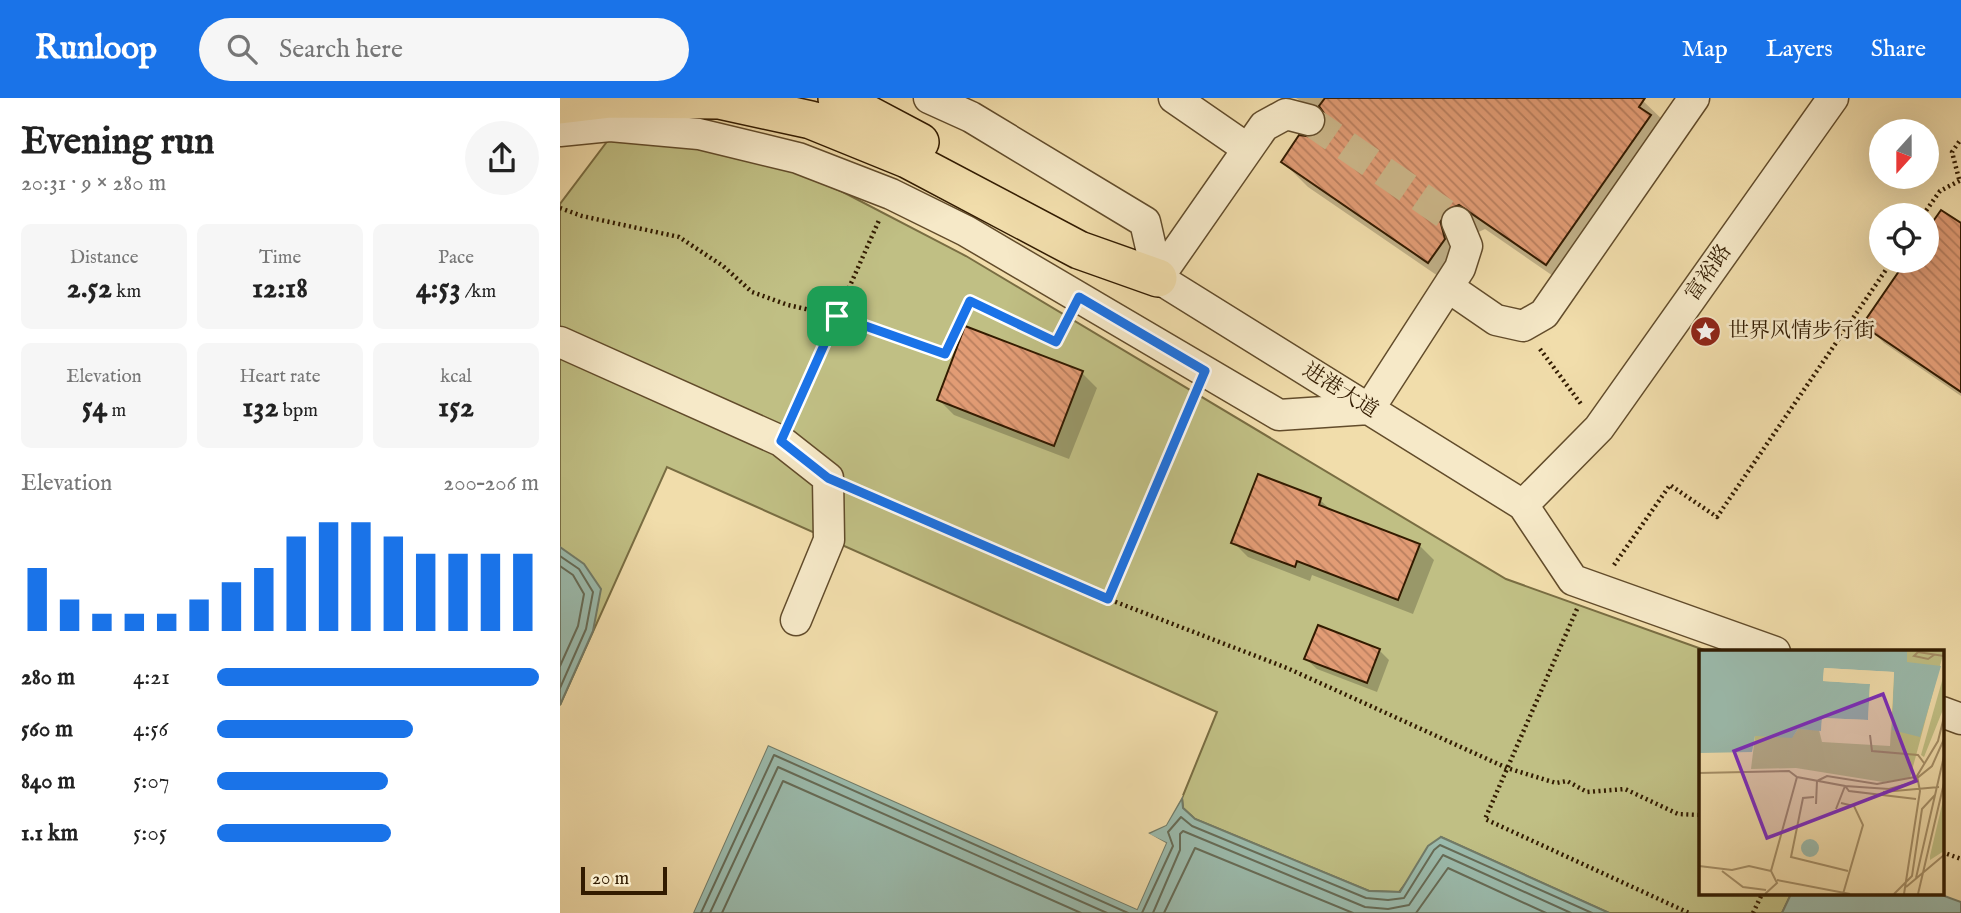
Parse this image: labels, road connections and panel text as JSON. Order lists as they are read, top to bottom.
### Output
{
  "streets": {
    "street": ["富裕路", "进港大道"]
  },
  "crossings": [
    ["富裕路", "进港大道"]
  ],
  "places": {
    "place": ["世界风情步行街"]
  },
  "scale_bar": "20 m",
  "north": "bottom",
  "page": {
    "header": "Runloop",
    "search": "Search here",
    "nav": ["Map", "Layers", "Share"],
    "heading": ["Evening run", "20:31 · 9 × 280 m"],
    "stats": [
      ["Distance", "2.52 km"],
      ["Time", "12:18"],
      ["Pace", "4:53 /km"],
      ["Elevation", "54 m"],
      ["Heart rate", "132 bpm"],
      ["kcal", "152"]
    ],
    "chart": ["Elevation", "200–206 m"],
    "list": [
      {
        "name": "280 m",
        "note": "4:21"
      },
      {
        "name": "560 m",
        "note": "4:56"
      },
      {
        "name": "840 m",
        "note": "5:07"
      },
      {
        "name": "1.1 km",
        "note": "5:05"
      }
    ],
    "scale": "20 m"
  }
}
